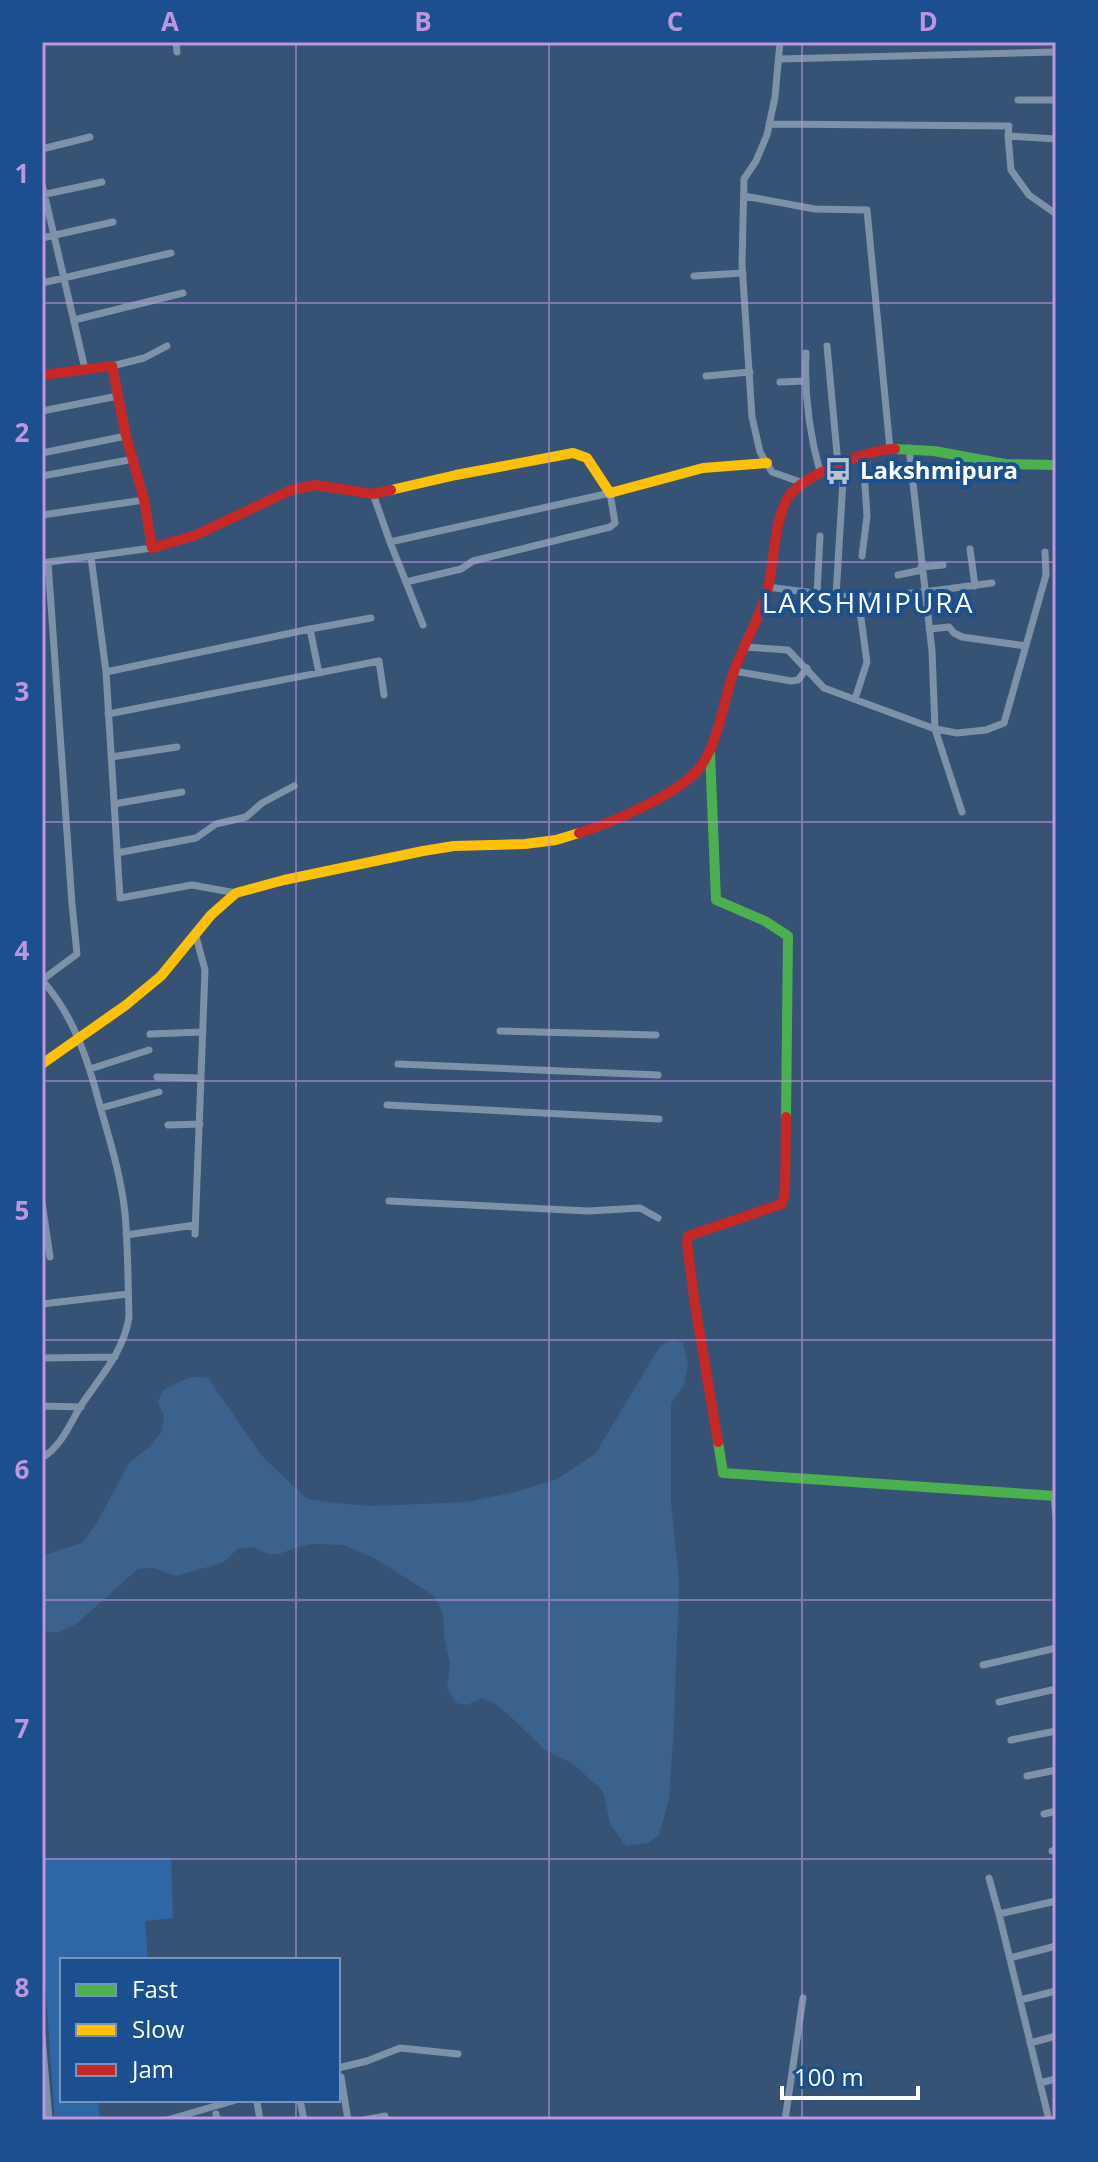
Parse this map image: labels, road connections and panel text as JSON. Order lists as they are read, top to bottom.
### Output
{
  "districts": ["LAKSHMIPURA"],
  "places": {
    "bus stop": ["Lakshmipura"]
  },
  "legend": ["Fast", "Slow", "Jam"],
  "scale_bar": "100 m",
  "grid": {
    "columns": [
      "A",
      "B",
      "C",
      "D"
    ],
    "rows": [
      "1",
      "2",
      "3",
      "4",
      "5",
      "6",
      "7",
      "8"
    ]
  }
}
